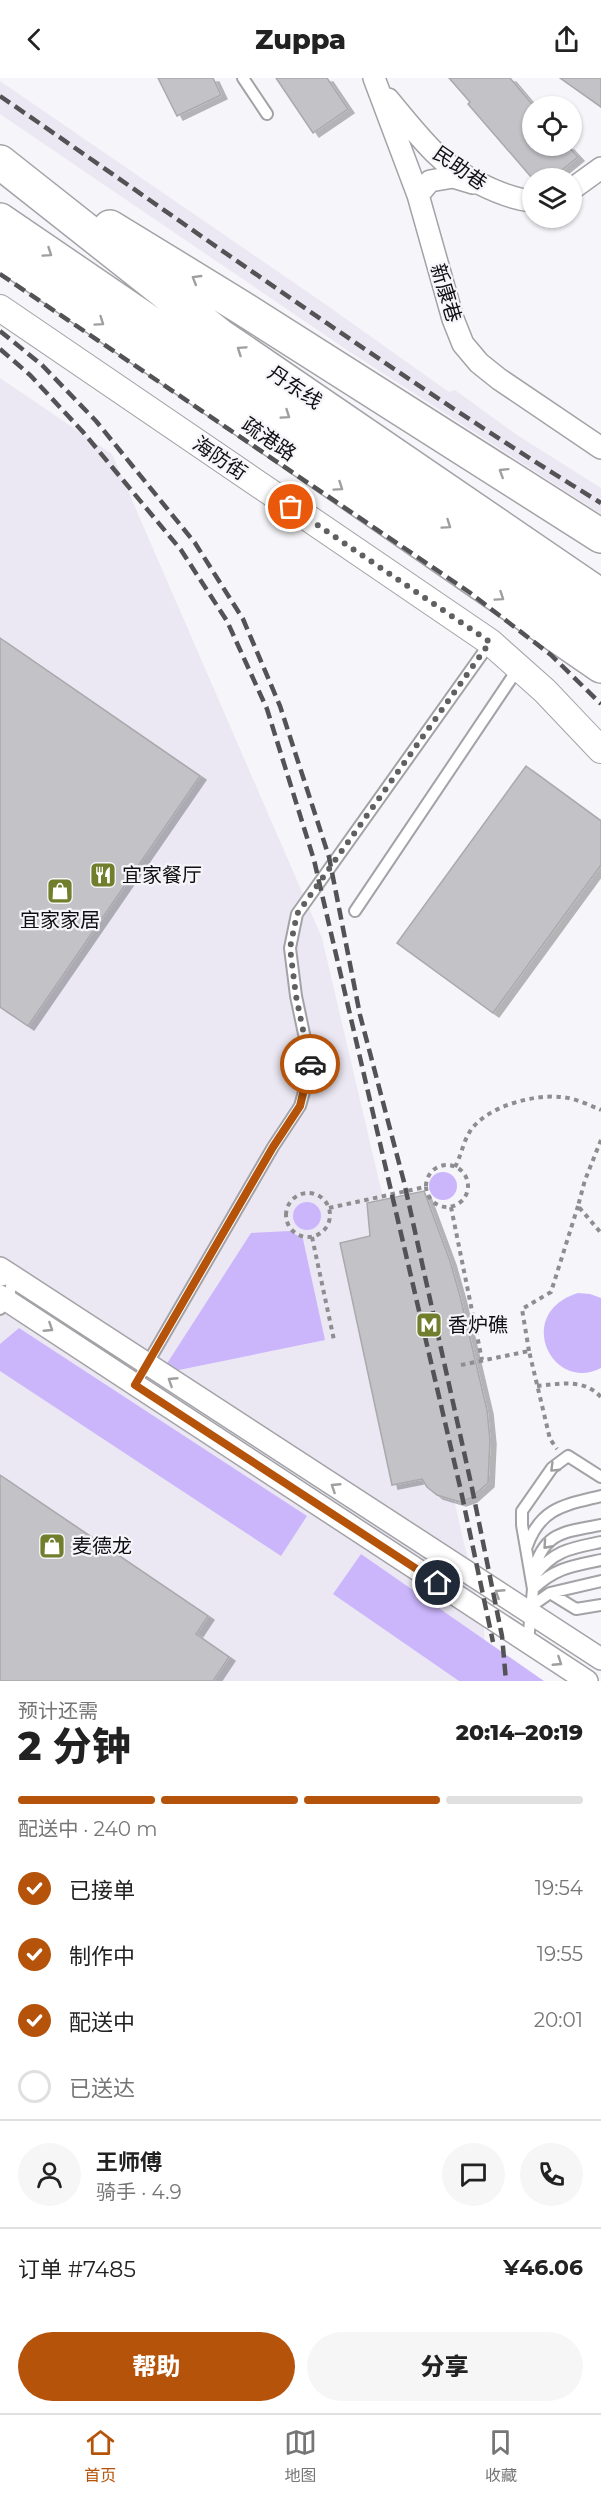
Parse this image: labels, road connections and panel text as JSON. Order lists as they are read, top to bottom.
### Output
{
  "streets": {
    "highway": ["丹东线", "疏港路"],
    "street": ["民助巷", "新康巷", "海防街"]
  },
  "crossings": [
    ["民助巷", "新康巷"]
  ],
  "places": {
    "restaurant": ["宜家餐厅"],
    "shop": ["宜家家居", "麦德龙"],
    "metro station": ["香炉礁"]
  },
  "page": {
    "header": "Zuppa",
    "heading": ["2 分钟", "预计还需", "20:14–20:19"],
    "panel": [
      "王师傅",
      "骑手 · 4.9",
      "订单 #7485",
      "¥46.06"
    ],
    "bar": "配送中 · 240 m",
    "list": [
      ["已接单", "19:54"],
      ["制作中", "19:55"],
      ["配送中", "20:01"],
      "已送达"
    ],
    "buttons": ["帮助", "分享"],
    "tabs": ["首页", "地图", "收藏"]
  }
}
